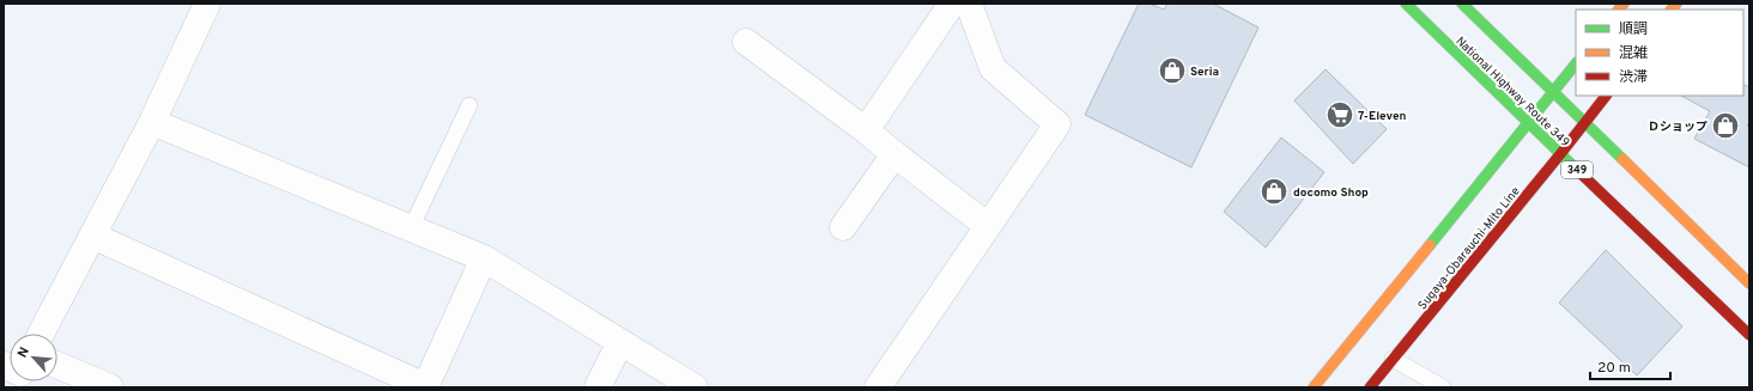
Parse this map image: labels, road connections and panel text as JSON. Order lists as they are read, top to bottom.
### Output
{
  "streets": {
    "main road": ["National Highway Route 349", "349", "Sugaya-Obarauchi-Mito Line"]
  },
  "crossings": [
    ["National Highway Route 349", "Sugaya-Obarauchi-Mito Line"]
  ],
  "places": {
    "shop": ["Seria", "Ｄショップ", "docomo Shop"],
    "supermarket": ["7-Eleven"]
  },
  "legend": ["順調", "混雑", "渋滞"],
  "scale_bar": "20 m",
  "north": "top left"
}
